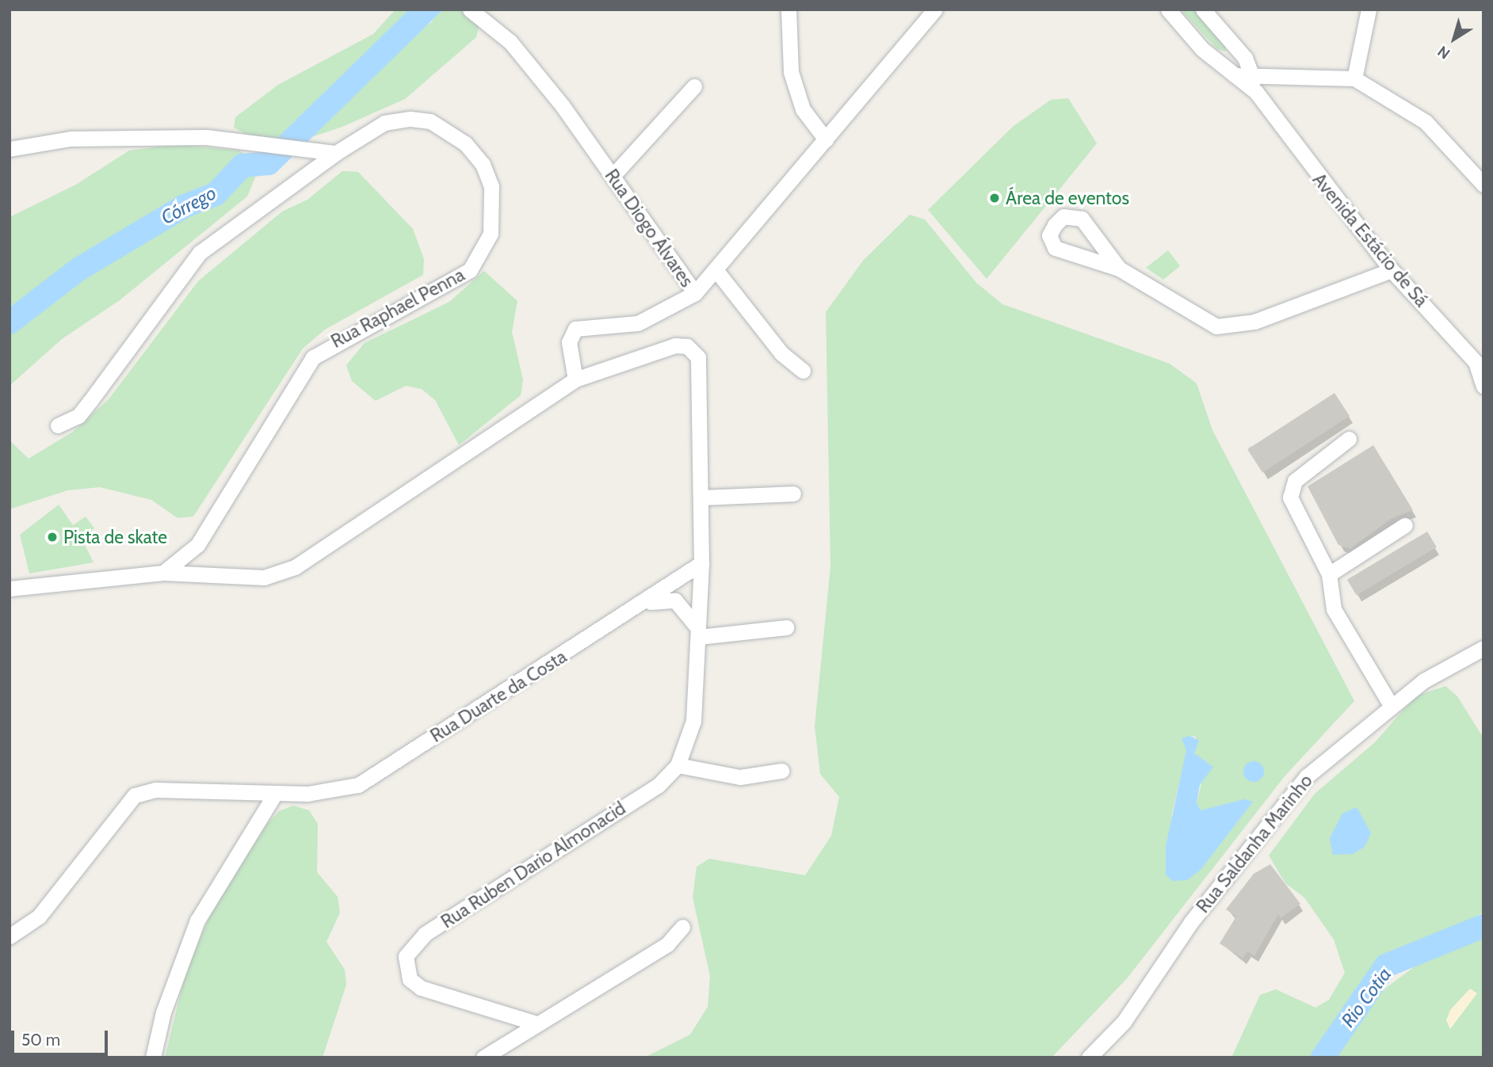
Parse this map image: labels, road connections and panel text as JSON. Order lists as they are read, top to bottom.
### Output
{
  "streets": {
    "street": [
      "Rua Diogo Álvares",
      "Avenida Estácio de Sá",
      "Rua Raphael Penna",
      "Rua Duarte da Costa",
      "Rua Saldanha Marinho",
      "Rua Ruben Dario Almonacid"
    ]
  },
  "crossings": [
    ["Rua Duarte da Costa", "Rua Ruben Dario Almonacid"]
  ],
  "water": ["Córrego", "Rio Cotia"],
  "places": ["Área de eventos", "Pista de skate"],
  "scale_bar": "50 m",
  "north": "bottom left"
}
